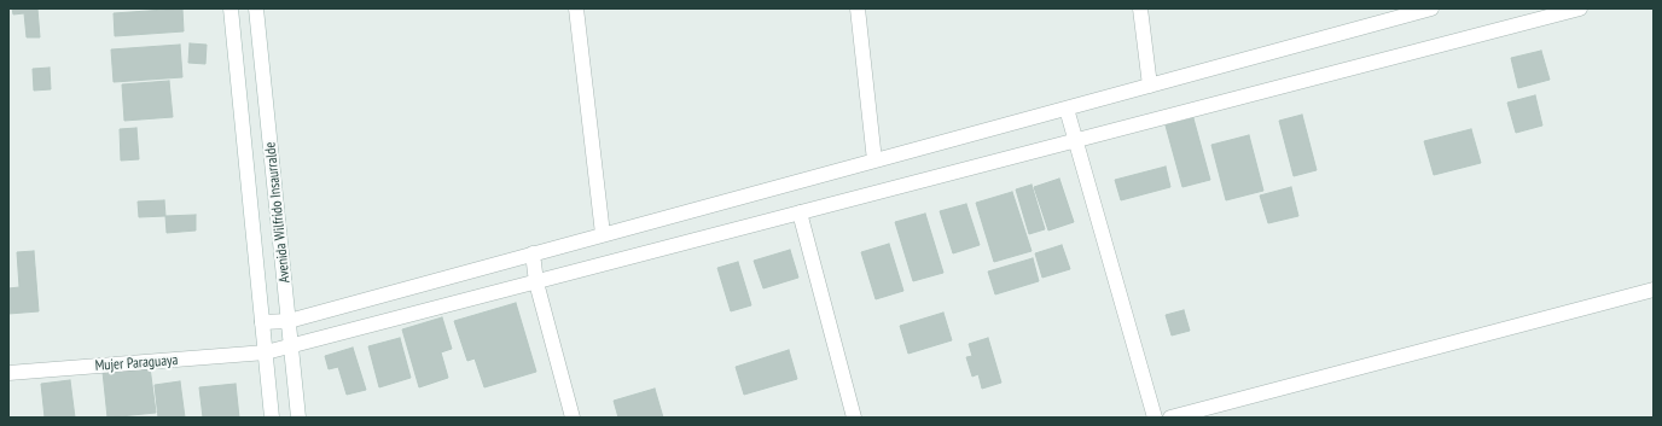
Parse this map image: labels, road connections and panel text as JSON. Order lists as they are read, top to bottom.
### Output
{
  "streets": {
    "street": ["Avenida Wilfrido Insaurralde", "Mujer Paraguaya"]
  },
  "crossings": [
    ["Avenida Wilfrido Insaurralde", "Mujer Paraguaya"]
  ]
}
